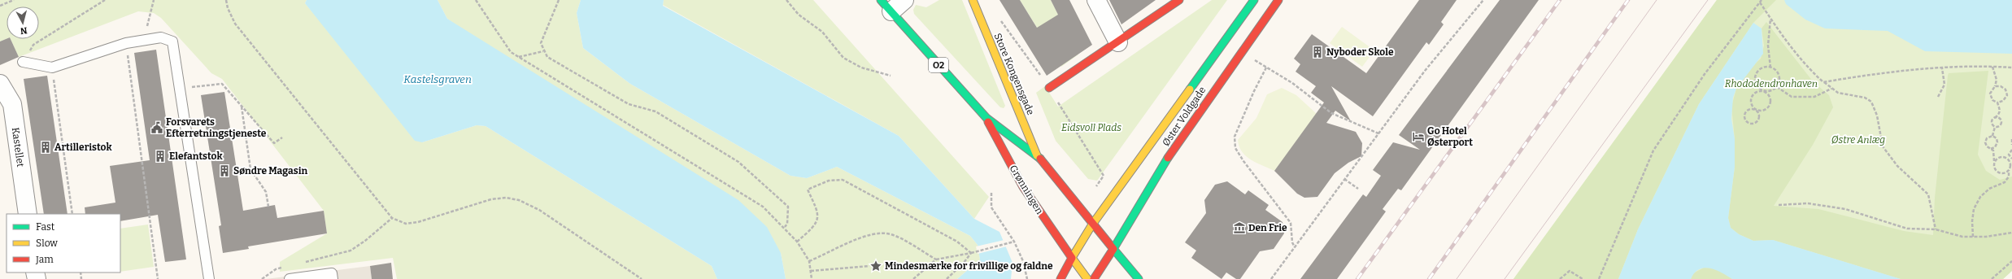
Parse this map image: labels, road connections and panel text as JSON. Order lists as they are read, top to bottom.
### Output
{
  "streets": {
    "street": [
      "O2",
      "Store Kongensgade",
      "Øster Voldgade",
      "Kastellet",
      "Grønningen"
    ]
  },
  "crossings": [
    ["O2", "Øster Voldgade"],
    ["O2", "Grønningen"],
    ["Store Kongensgade", "Grønningen"],
    ["Øster Voldgade", "Grønningen"]
  ],
  "water": ["Kastelsgraven"],
  "parks": ["Rhododendronhaven", "Eidsvoll Plads", "Østre Anlæg"],
  "places": {
    "building": [
      "Nyboder Skole",
      "Artilleristok",
      "Elefantstok",
      "Søndre Magasin"
    ],
    "public building": ["Forsvarets Efterretningstjeneste"],
    "hotel": ["Go Hotel Østerport"],
    "museum": ["Den Frie"],
    "place": ["Mindesmærke for frivillige og faldne"]
  },
  "legend": ["Fast", "Slow", "Jam"],
  "north": "bottom"
}
